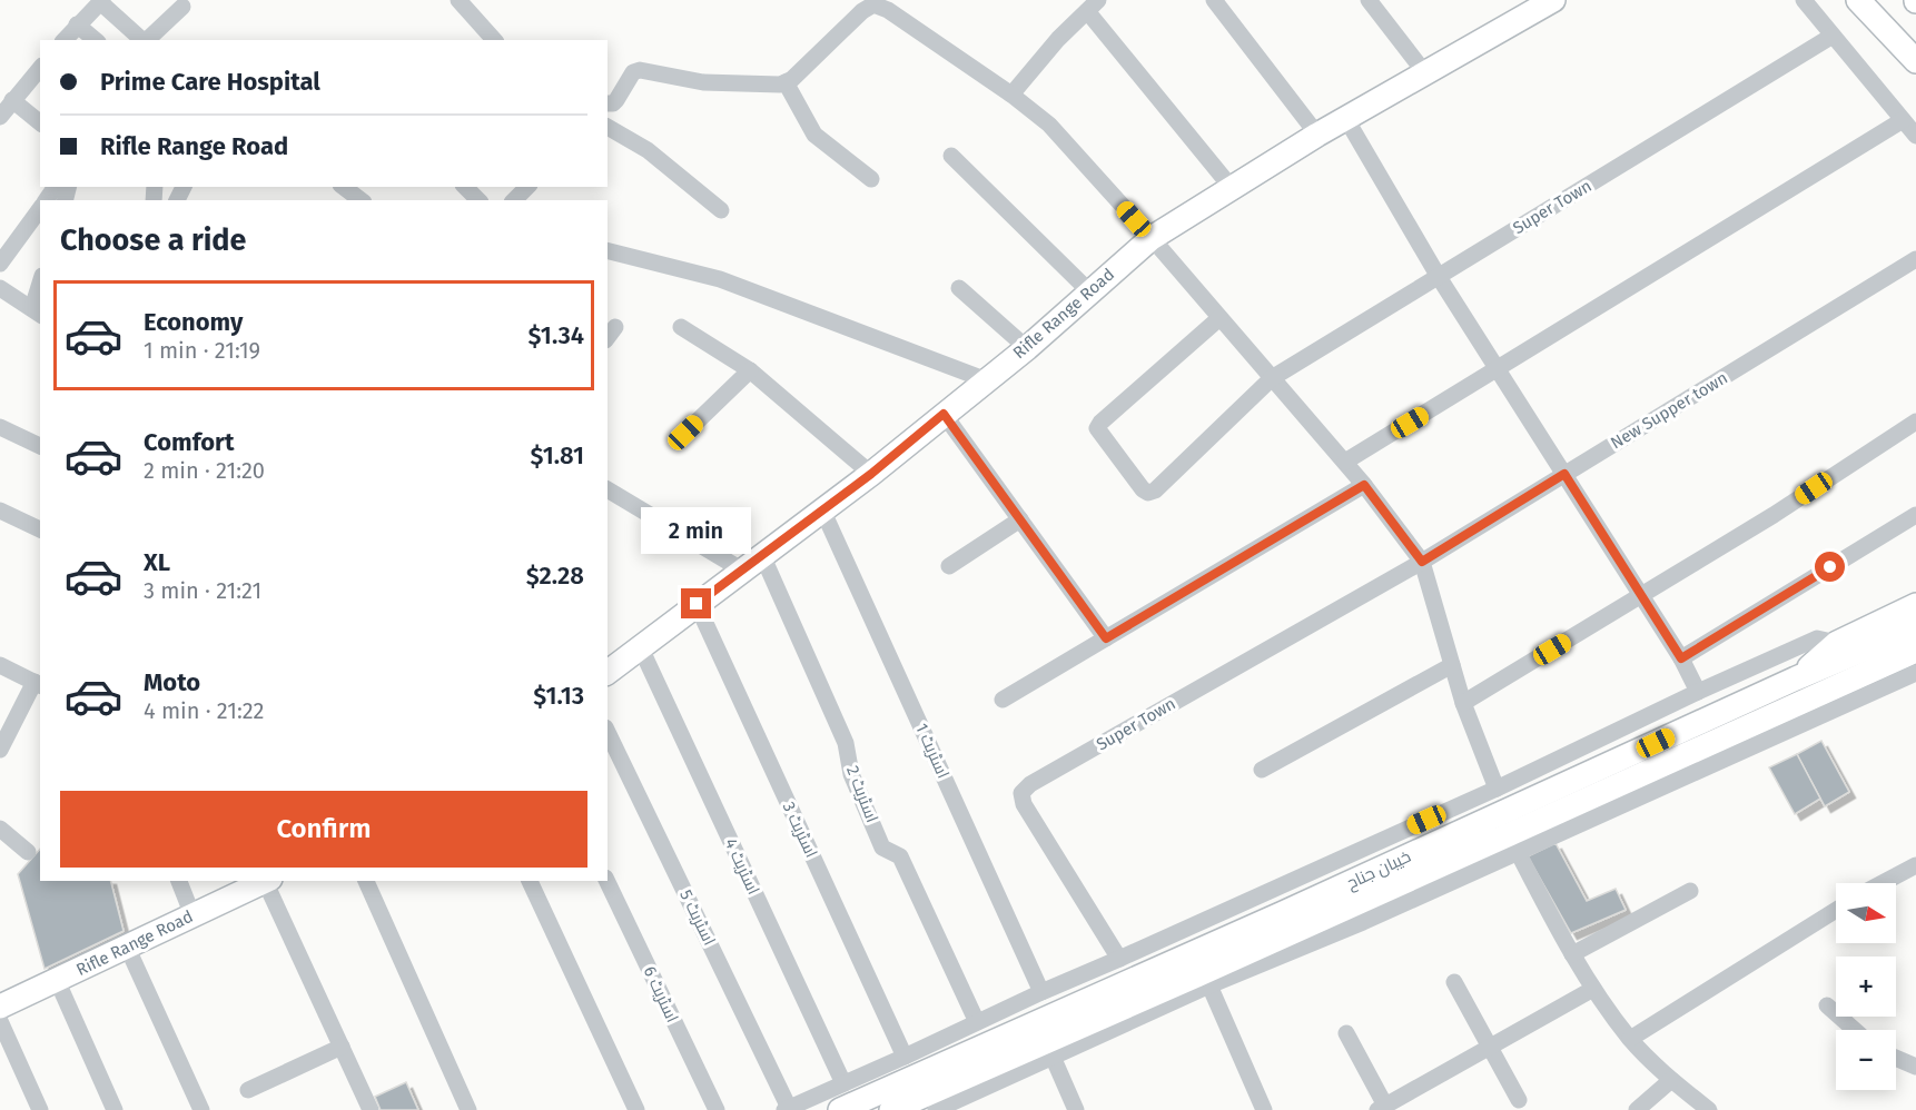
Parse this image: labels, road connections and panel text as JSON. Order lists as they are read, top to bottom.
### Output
{
  "streets": {
    "main road": ["Rifle Range Road", "خیبان جناح"],
    "street": [
      "Super Town",
      "New Supper town",
      "اسٹریٹ 1",
      "اسٹریٹ 2",
      "اسٹریٹ 3",
      "اسٹریٹ 4",
      "اسٹریٹ 5",
      "اسٹریٹ 6"
    ]
  },
  "crossings": [
    ["Super Town", "New Supper town"],
    ["Rifle Range Road", "اسٹریٹ 1"],
    ["Rifle Range Road", "اسٹریٹ 2"],
    ["Rifle Range Road", "اسٹریٹ 3"],
    ["Rifle Range Road", "اسٹریٹ 4"]
  ],
  "north": "right",
  "page": {
    "banner": ["Prime Care Hospital", "Rifle Range Road"],
    "heading": "Choose a ride",
    "list": [
      {
        "name": "Economy",
        "note": "1 min · 21:19",
        "value": "$1.34"
      },
      {
        "name": "Comfort",
        "note": "2 min · 21:20",
        "value": "$1.81"
      },
      {
        "name": "XL",
        "note": "3 min · 21:21",
        "value": "$2.28"
      },
      {
        "name": "Moto",
        "note": "4 min · 21:22",
        "value": "$1.13"
      }
    ],
    "bubble": "2 min",
    "buttons": "Confirm",
    "map_buttons": ["+", "−"]
  }
}
